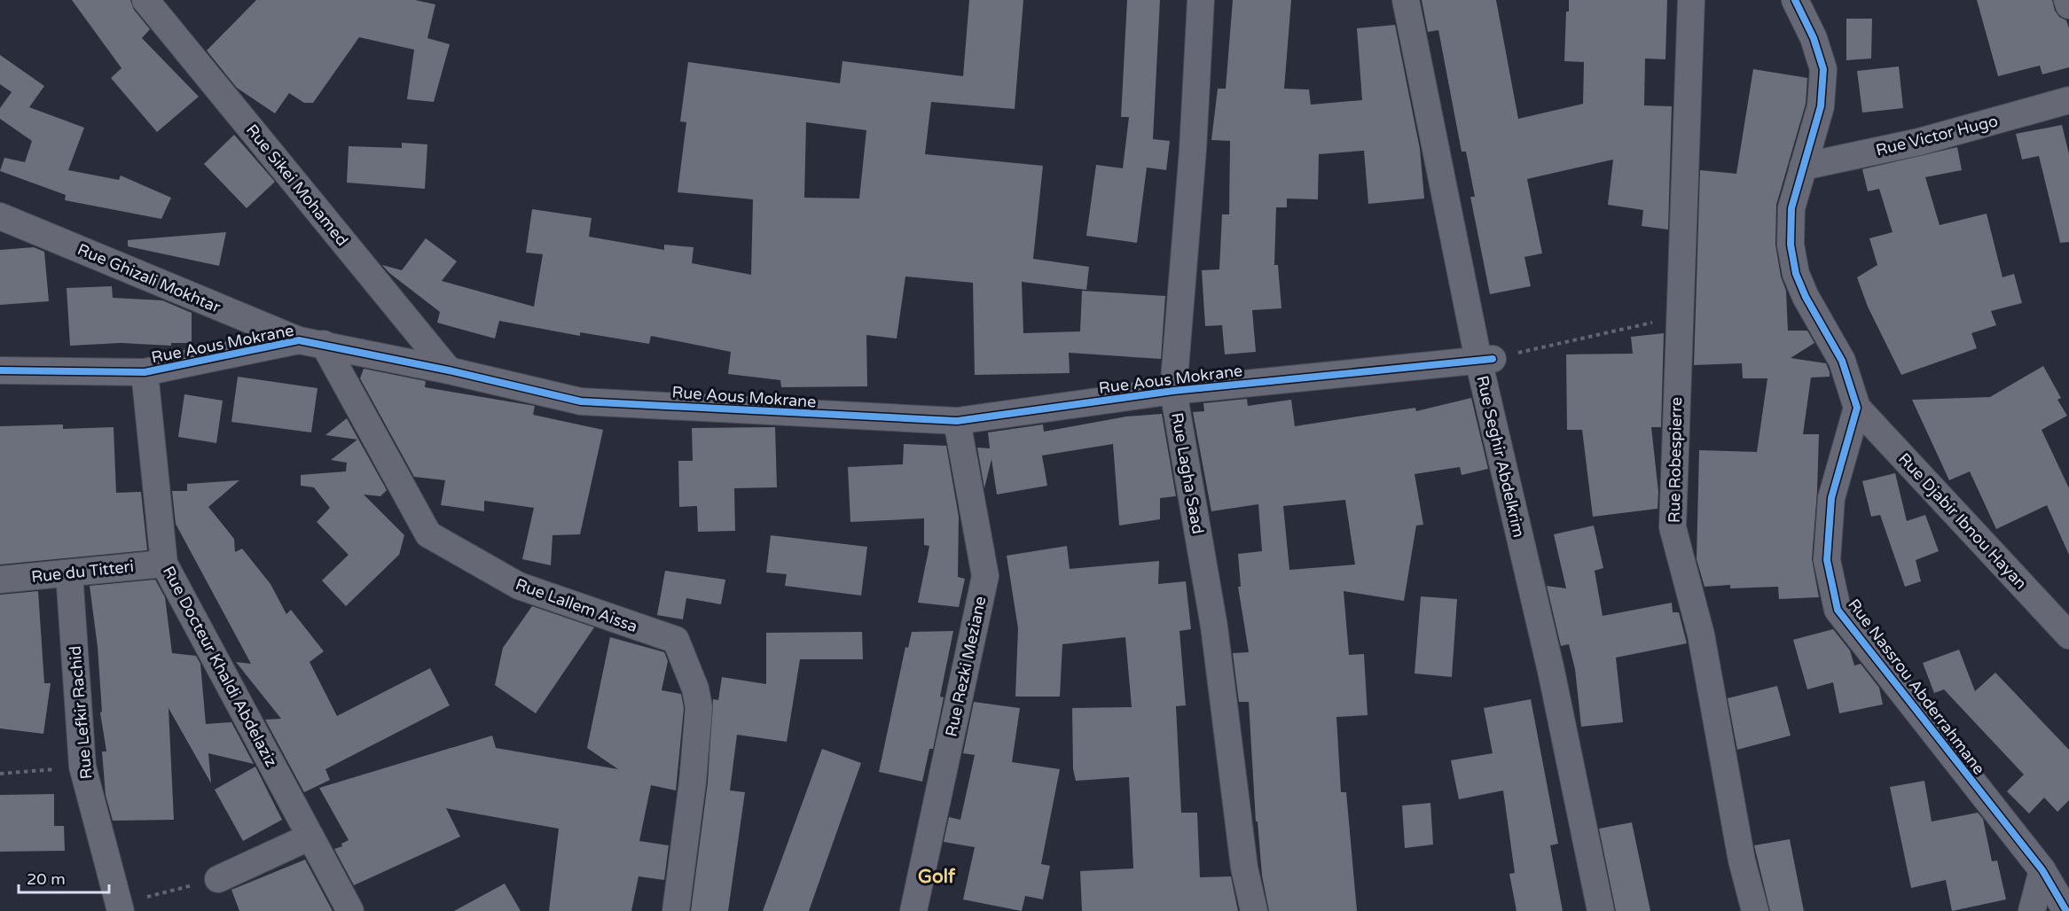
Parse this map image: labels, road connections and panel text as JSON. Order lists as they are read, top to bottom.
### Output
{
  "streets": {
    "street": [
      "Rue Victor Hugo",
      "Rue Sikei Mohamed",
      "Rue Ghizali Mokhtar",
      "Rue Aous Mokrane",
      "Rue Seghir Abdelkrim",
      "Rue Robespierre",
      "Rue Lagha Saad",
      "Rue Djabir Ibnou Hayan",
      "Rue du Titteri",
      "Rue Lallem Aissa",
      "Rue Docteur Khaldi Abdelaziz",
      "Rue Rezki Meziane",
      "Rue Nassrou Abderrahmane",
      "Rue Lefkir Rachid"
    ]
  },
  "crossings": [
    ["Rue Sikei Mohamed", "Rue Aous Mokrane"],
    ["Rue Ghizali Mokhtar", "Rue Aous Mokrane"],
    ["Rue Ghizali Mokhtar", "Rue Lallem Aissa"],
    ["Rue Aous Mokrane", "Rue Seghir Abdelkrim"],
    ["Rue Aous Mokrane", "Rue Lagha Saad"],
    ["Rue Aous Mokrane", "Rue Lallem Aissa"],
    ["Rue Aous Mokrane", "Rue Docteur Khaldi Abdelaziz"],
    ["Rue Aous Mokrane", "Rue Rezki Meziane"],
    ["Rue Djabir Ibnou Hayan", "Rue Nassrou Abderrahmane"],
    ["Rue du Titteri", "Rue Docteur Khaldi Abdelaziz"],
    ["Rue du Titteri", "Rue Lefkir Rachid"]
  ],
  "districts": ["Golf"],
  "scale_bar": "20 m"
}
